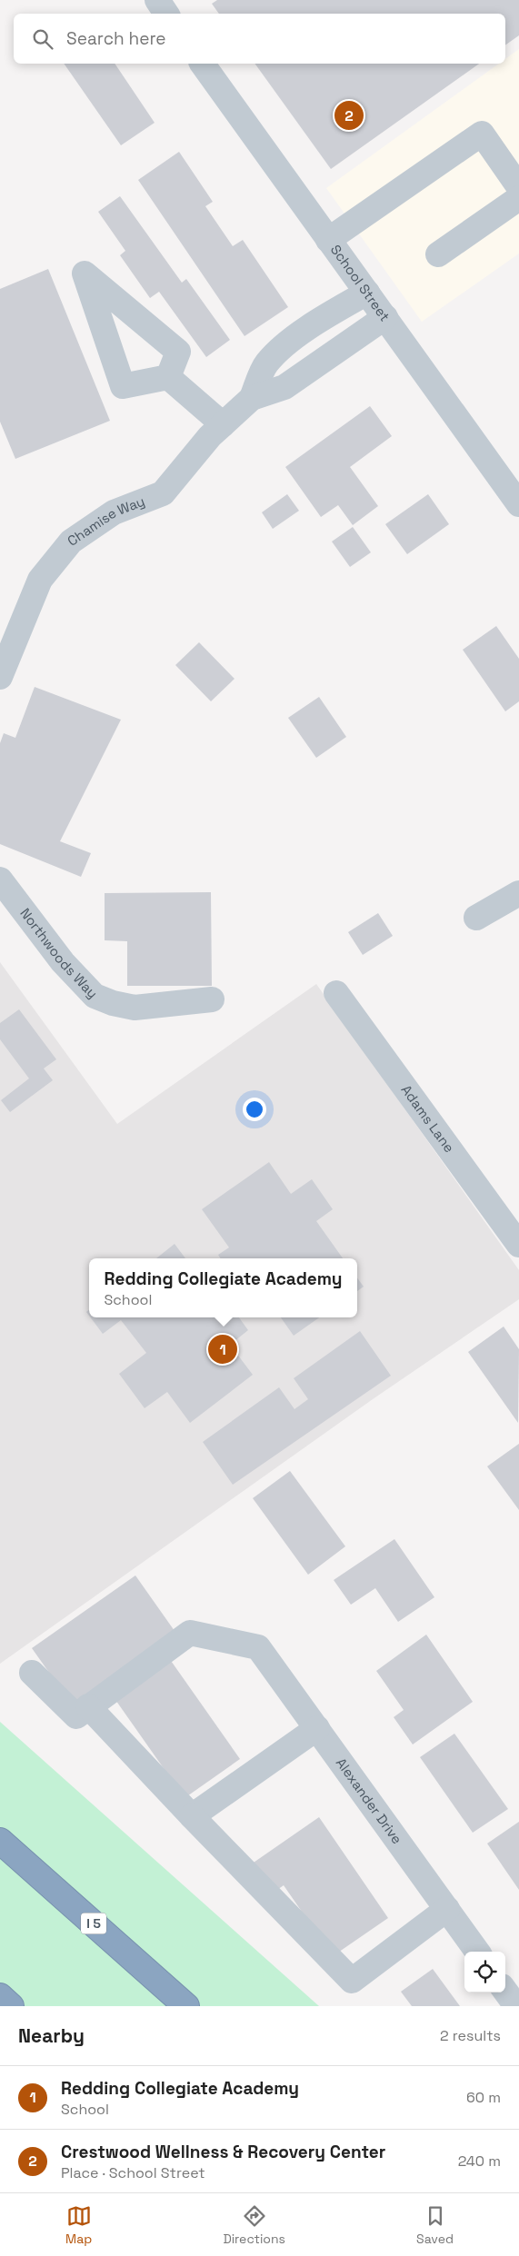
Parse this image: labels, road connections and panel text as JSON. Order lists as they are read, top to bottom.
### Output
{
  "streets": {
    "highway": ["I 5"],
    "street": [
      "School Street",
      "Chamise Way",
      "Northwoods Way",
      "Adams Lane",
      "Alexander Drive"
    ]
  },
  "crossings": [
    ["School Street", "Chamise Way"]
  ],
  "page": {
    "search": "Search here",
    "pins": ["2", "1"],
    "popup": ["Redding Collegiate Academy", "School"],
    "heading": ["Nearby", "2 results"],
    "list": [
      {
        "mark": "1",
        "name": "Redding Collegiate Academy",
        "note": "School",
        "value": "60 m"
      },
      {
        "mark": "2",
        "name": "Crestwood Wellness & Recovery Center",
        "note": "Place · School Street",
        "value": "240 m"
      }
    ],
    "nav": ["Map", "Directions", "Saved"]
  }
}
